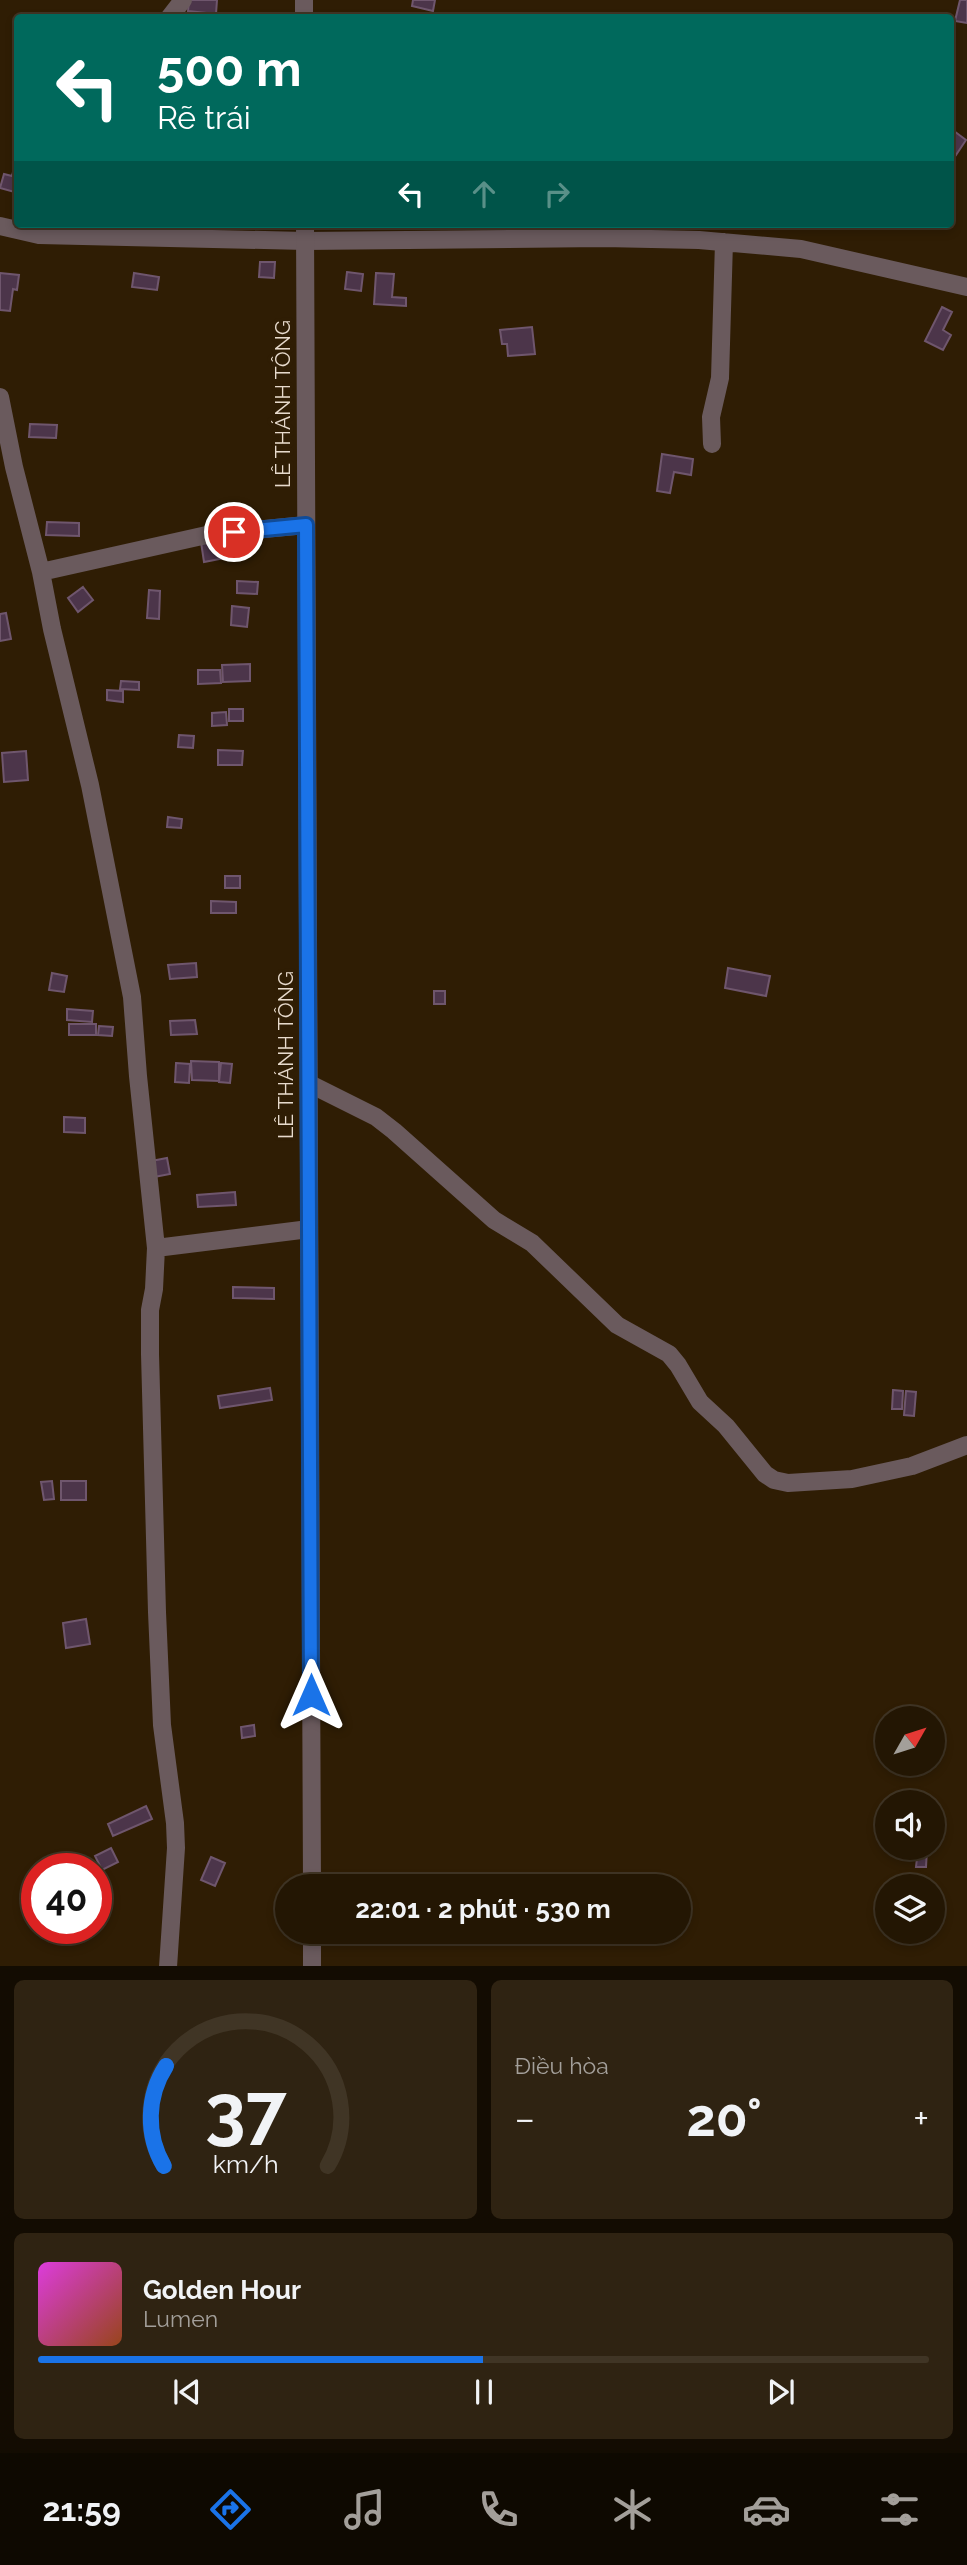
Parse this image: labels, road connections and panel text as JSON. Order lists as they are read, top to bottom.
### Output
{
  "streets": {
    "street": ["LÊ THÁNH TÔNG"]
  },
  "north": "top right",
  "page": {
    "turn": ["500 m", "Rẽ trái"],
    "limit": "40",
    "trip": "22:01 · 2 phút · 530 m",
    "tile": "Điều hòa",
    "heat": ["−", "20°", "+"],
    "song": ["Golden Hour", "Lumen"],
    "tabs": "21:59",
    "gauge": ["37", "km/h"]
  }
}
